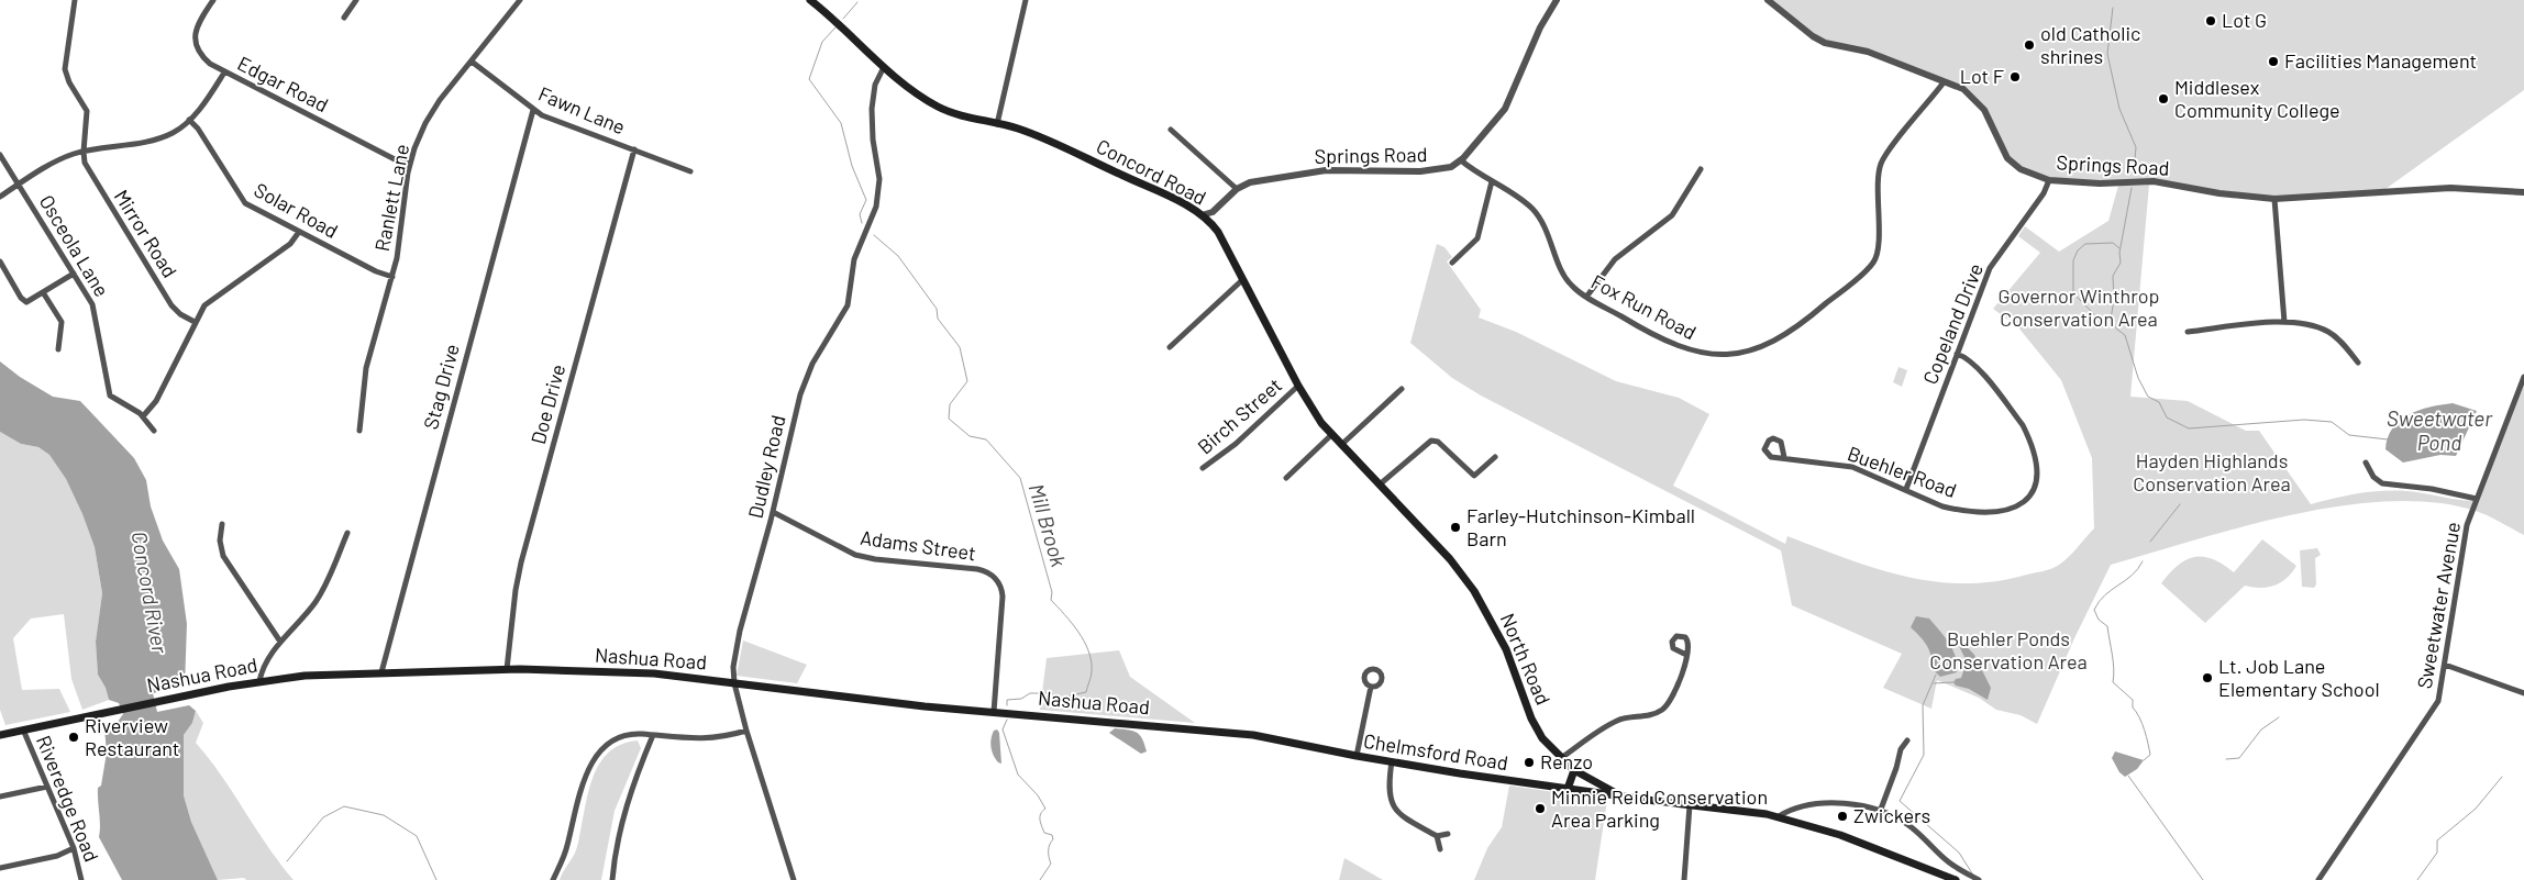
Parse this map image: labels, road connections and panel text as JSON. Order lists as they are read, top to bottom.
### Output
{
  "streets": {
    "main road": [
      "Concord Road",
      "Nashua Road",
      "North Road",
      "Chelmsford Road"
    ],
    "street": [
      "Edgar Road",
      "Fawn Lane",
      "Springs Road",
      "Ranlett Lane",
      "Solar Road",
      "Mirror Road",
      "Osceola Lane",
      "Fox Run Road",
      "Copeland Drive",
      "Stag Drive",
      "Doe Drive",
      "Birch Street",
      "Dudley Road",
      "Buehler Road",
      "Adams Street",
      "Sweetwater Avenue",
      "Riveredge Road"
    ]
  },
  "crossings": [
    ["Edgar Road", "Ranlett Lane"],
    ["Fawn Lane", "Ranlett Lane"],
    ["Fawn Lane", "Stag Drive"],
    ["Fawn Lane", "Doe Drive"],
    ["Springs Road", "Concord Road"],
    ["Springs Road", "Fox Run Road"],
    ["Springs Road", "Copeland Drive"],
    ["Concord Road", "Birch Street"],
    ["Concord Road", "Dudley Road"],
    ["Concord Road", "North Road"],
    ["Ranlett Lane", "Solar Road"],
    ["Copeland Drive", "Buehler Road"],
    ["Stag Drive", "Nashua Road"],
    ["Doe Drive", "Nashua Road"],
    ["Dudley Road", "Adams Street"],
    ["Dudley Road", "Nashua Road"],
    ["Adams Street", "Nashua Road"],
    ["Nashua Road", "Chelmsford Road"],
    ["Nashua Road", "Riveredge Road"]
  ],
  "water": ["Sweetwater Pond", "Mill Brook", "Concord River"],
  "parks": ["Governor Winthrop Conservation Area", "Hayden Highlands Conservation Area", "Buehler Ponds Conservation Area"],
  "places": [
    "Lot G",
    "old Catholic shrines",
    "Facilities Management",
    "Lot F",
    "Middlesex Community College",
    "Farley-Hutchinson-Kimball Barn",
    "Lt. Job Lane Elementary School",
    "Riverview Restaurant",
    "Renzo",
    "Minnie Reid Conservation Area Parking",
    "Zwickers"
  ]
}
